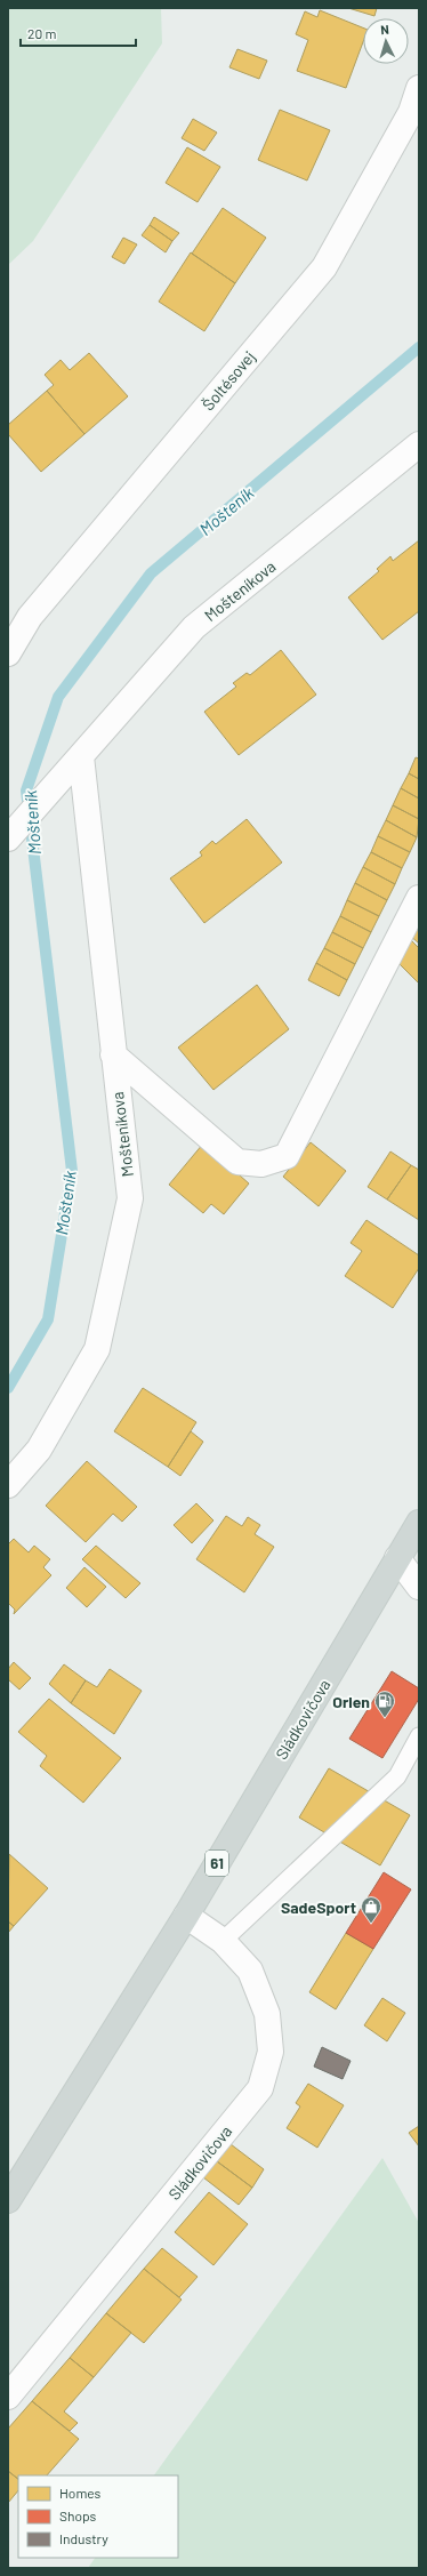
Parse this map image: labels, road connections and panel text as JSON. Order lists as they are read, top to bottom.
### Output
{
  "streets": {
    "main road": ["Sládkovičova", "61"],
    "street": ["Šoltésovej", "Mošteníkova"]
  },
  "water": ["Mošteník"],
  "places": {
    "fuel station": ["Orlen"],
    "shop": ["SadeSport"]
  },
  "legend": ["Homes", "Shops", "Industry"],
  "scale_bar": "20 m",
  "north": "top"
}
